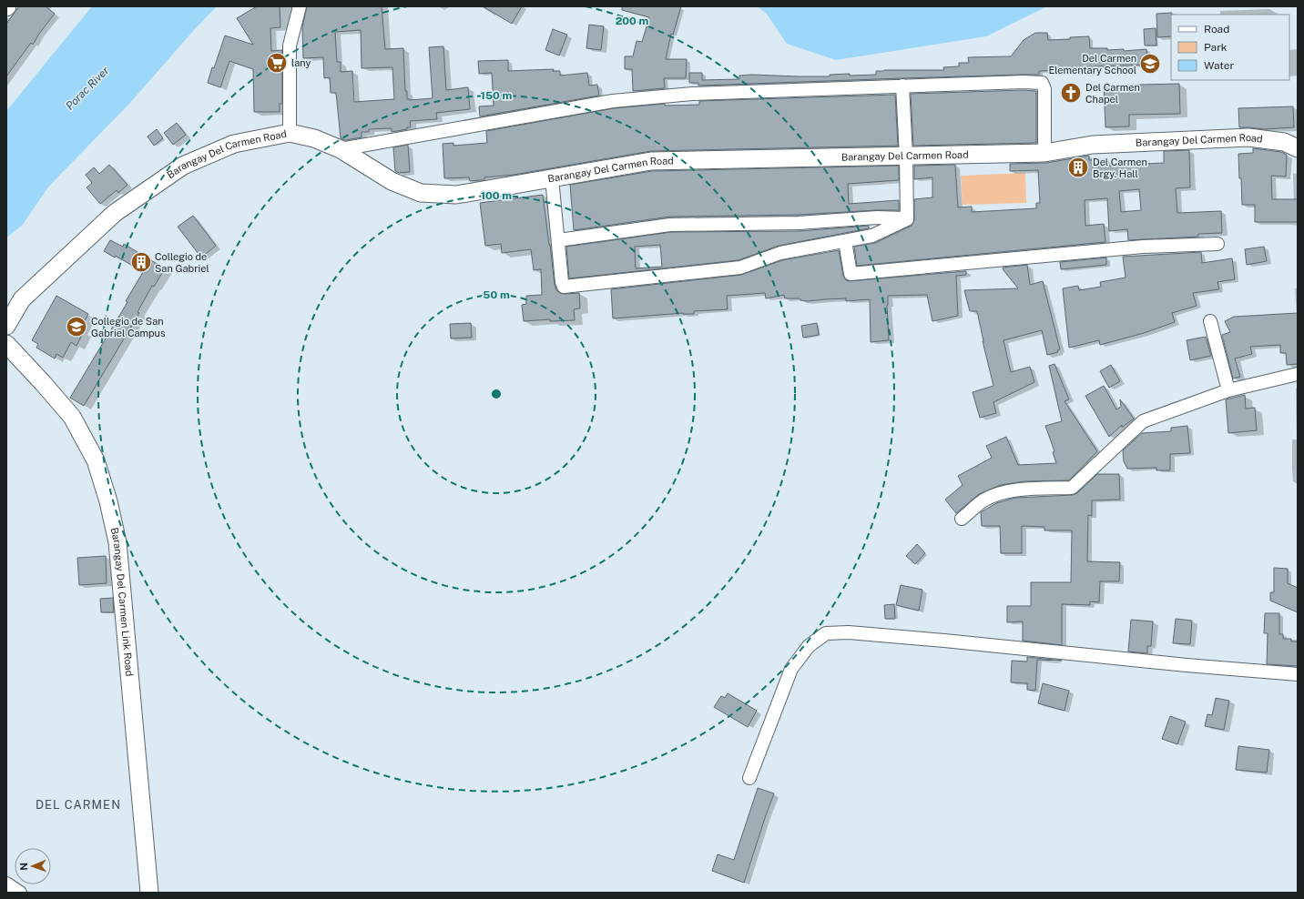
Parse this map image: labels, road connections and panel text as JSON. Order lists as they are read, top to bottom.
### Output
{
  "streets": {
    "street": ["Barangay Del Carmen Road", "Barangay Del Carmen Link Road"]
  },
  "districts": ["DEL CARMEN"],
  "water": ["Porac River"],
  "places": {
    "supermarket": ["lany"],
    "school or university": ["Del Carmen Elementary School", "Collegio de San Gabriel Campus"],
    "church": ["Del Carmen Chapel"],
    "building": ["Del Carmen Brgy. Hall", "Collegio de San Gabriel"]
  },
  "legend": ["Road", "Park", "Water"],
  "north": "left",
  "rings": [
    "200 m",
    "150 m",
    "100 m",
    "50 m"
  ]
}
